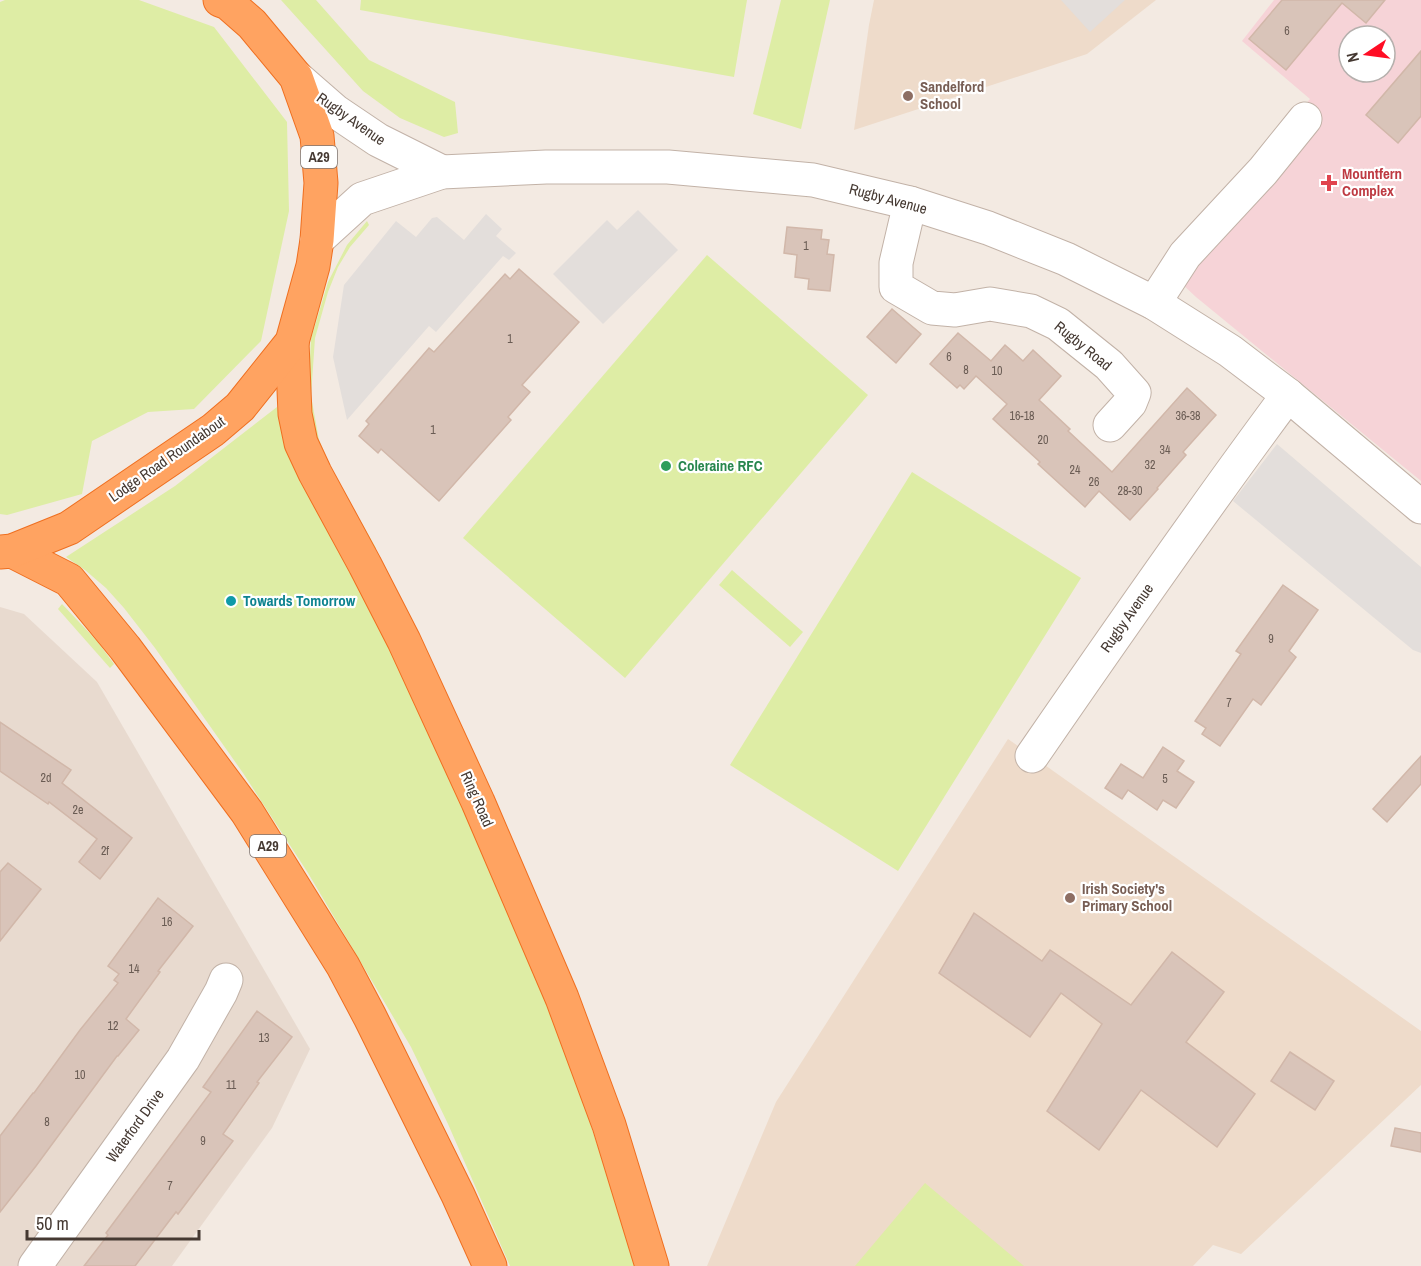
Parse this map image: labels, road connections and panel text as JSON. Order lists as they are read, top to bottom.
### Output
{
  "streets": {
    "highway": ["A29", "Lodge Road Roundabout", "Ring Road"],
    "street": ["Rugby Avenue", "Rugby Road", "Waterford Drive"]
  },
  "crossings": [
    ["Rugby Avenue", "Rugby Road"],
    ["Rugby Avenue", "Lodge Road Roundabout"],
    ["A29", "Lodge Road Roundabout"],
    ["Lodge Road Roundabout", "Ring Road"]
  ],
  "places": {
    "other": [
      "Sandelford School",
      "Coleraine RFC",
      "Towards Tomorrow",
      "Irish Society's Primary School"
    ],
    "health": ["Mountfern Complex"]
  },
  "house_numbers": [
    "6",
    "1",
    "1",
    "6",
    "8",
    "10",
    "16-18",
    "36-38",
    "1",
    "20",
    "34",
    "32",
    "24",
    "26",
    "28-30",
    "9",
    "7",
    "2d",
    "5",
    "2e",
    "2f",
    "16",
    "14",
    "12",
    "13",
    "10",
    "11",
    "8",
    "9",
    "7"
  ],
  "scale_bar": "50 m",
  "north": "left"
}
